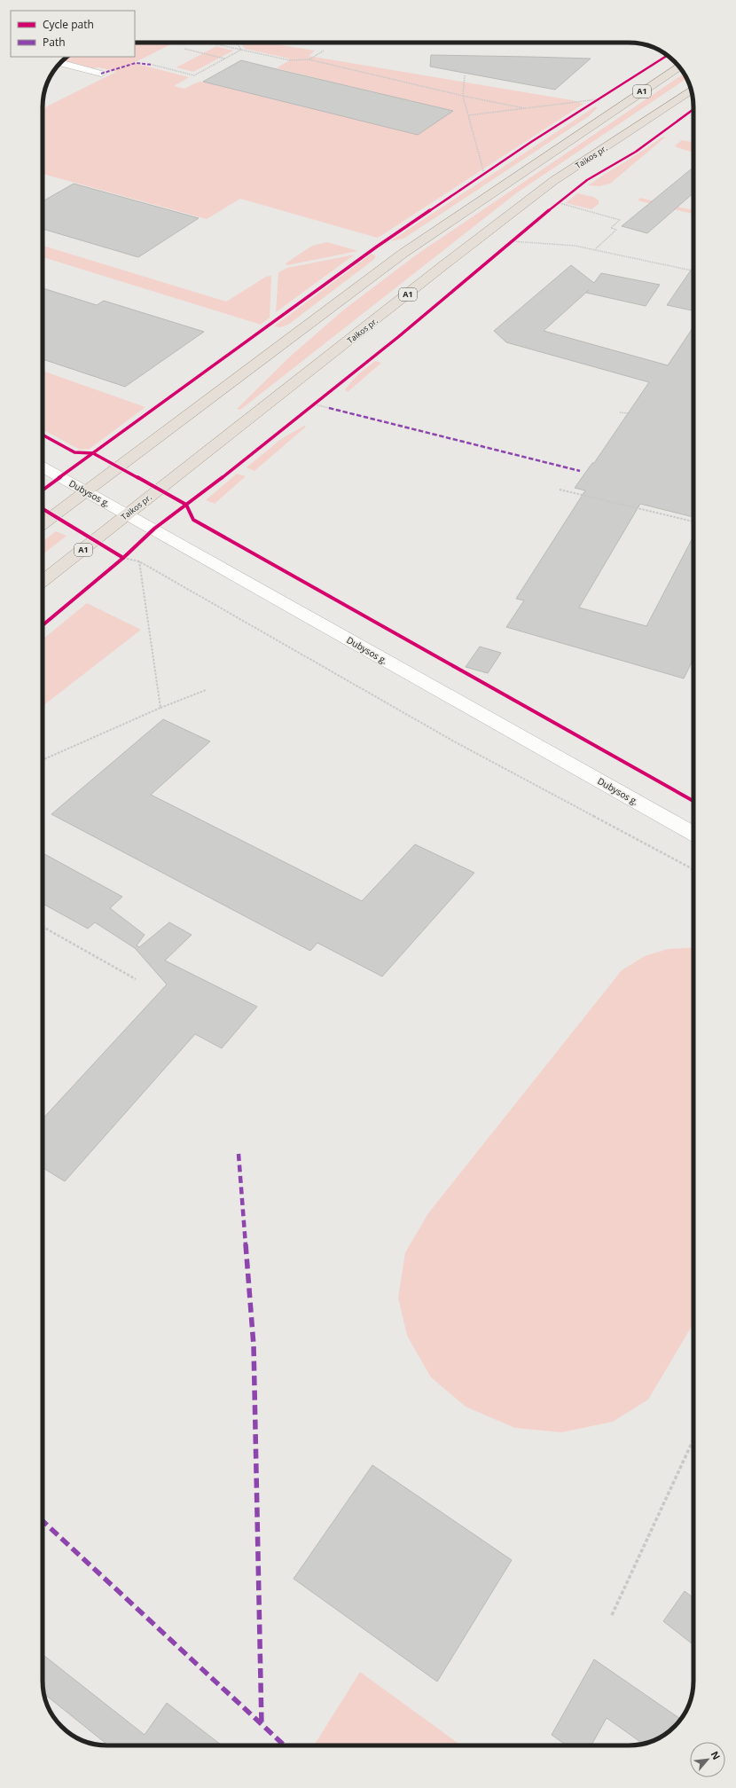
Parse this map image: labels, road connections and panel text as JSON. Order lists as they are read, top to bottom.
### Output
{
  "streets": {
    "main road": ["A1", "Taikos pr."],
    "street": ["Dubysos g."]
  },
  "crossings": [
    ["A1", "Dubysos g."],
    ["Taikos pr.", "Dubysos g."]
  ],
  "legend": ["Cycle path", "Path"],
  "north": "top right"
}
